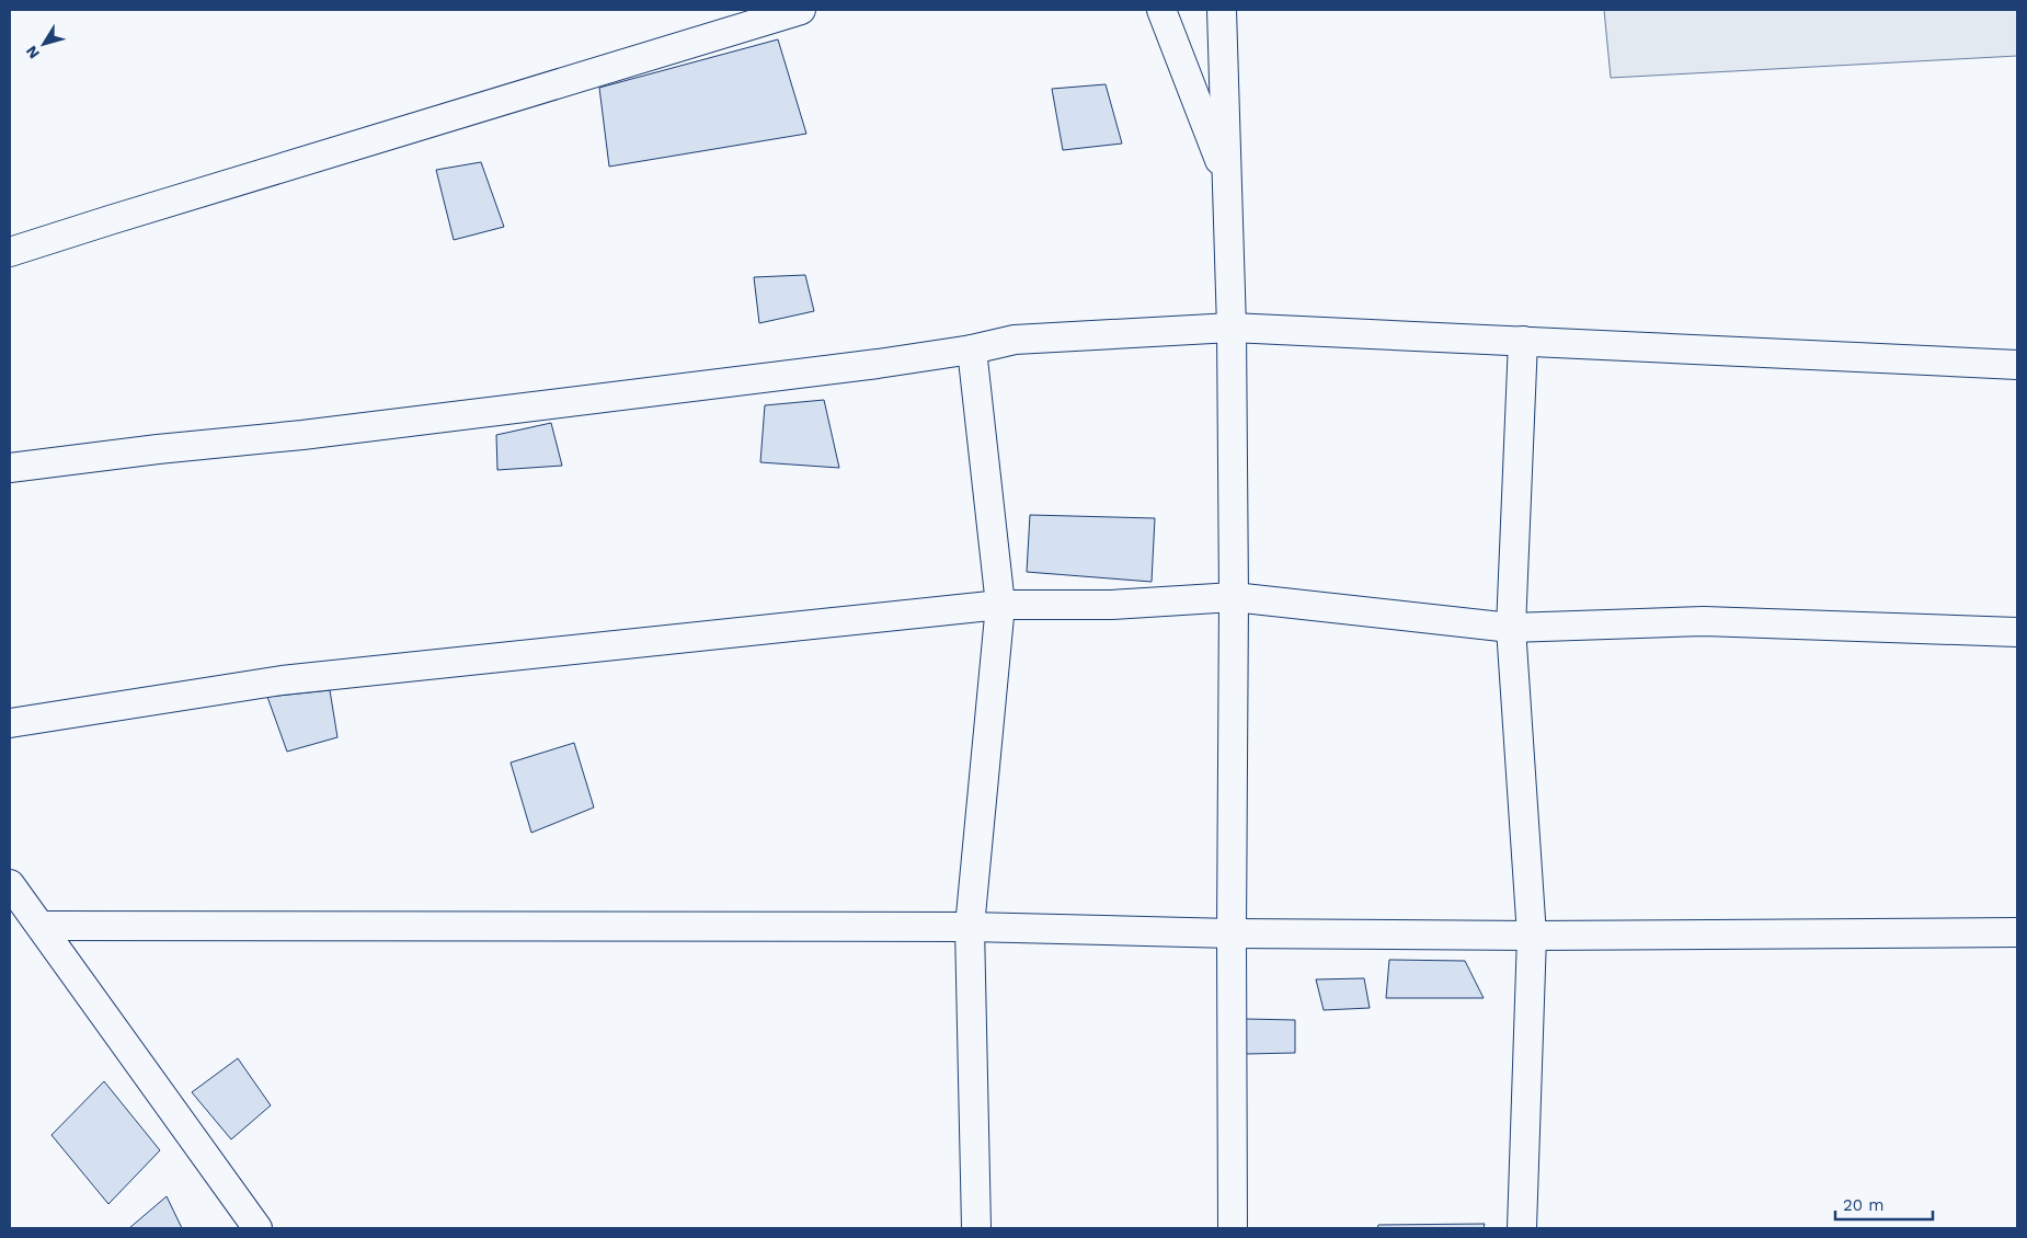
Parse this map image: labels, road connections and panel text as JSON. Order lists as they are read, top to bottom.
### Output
{
  "scale_bar": "20 m",
  "north": "bottom left"
}
